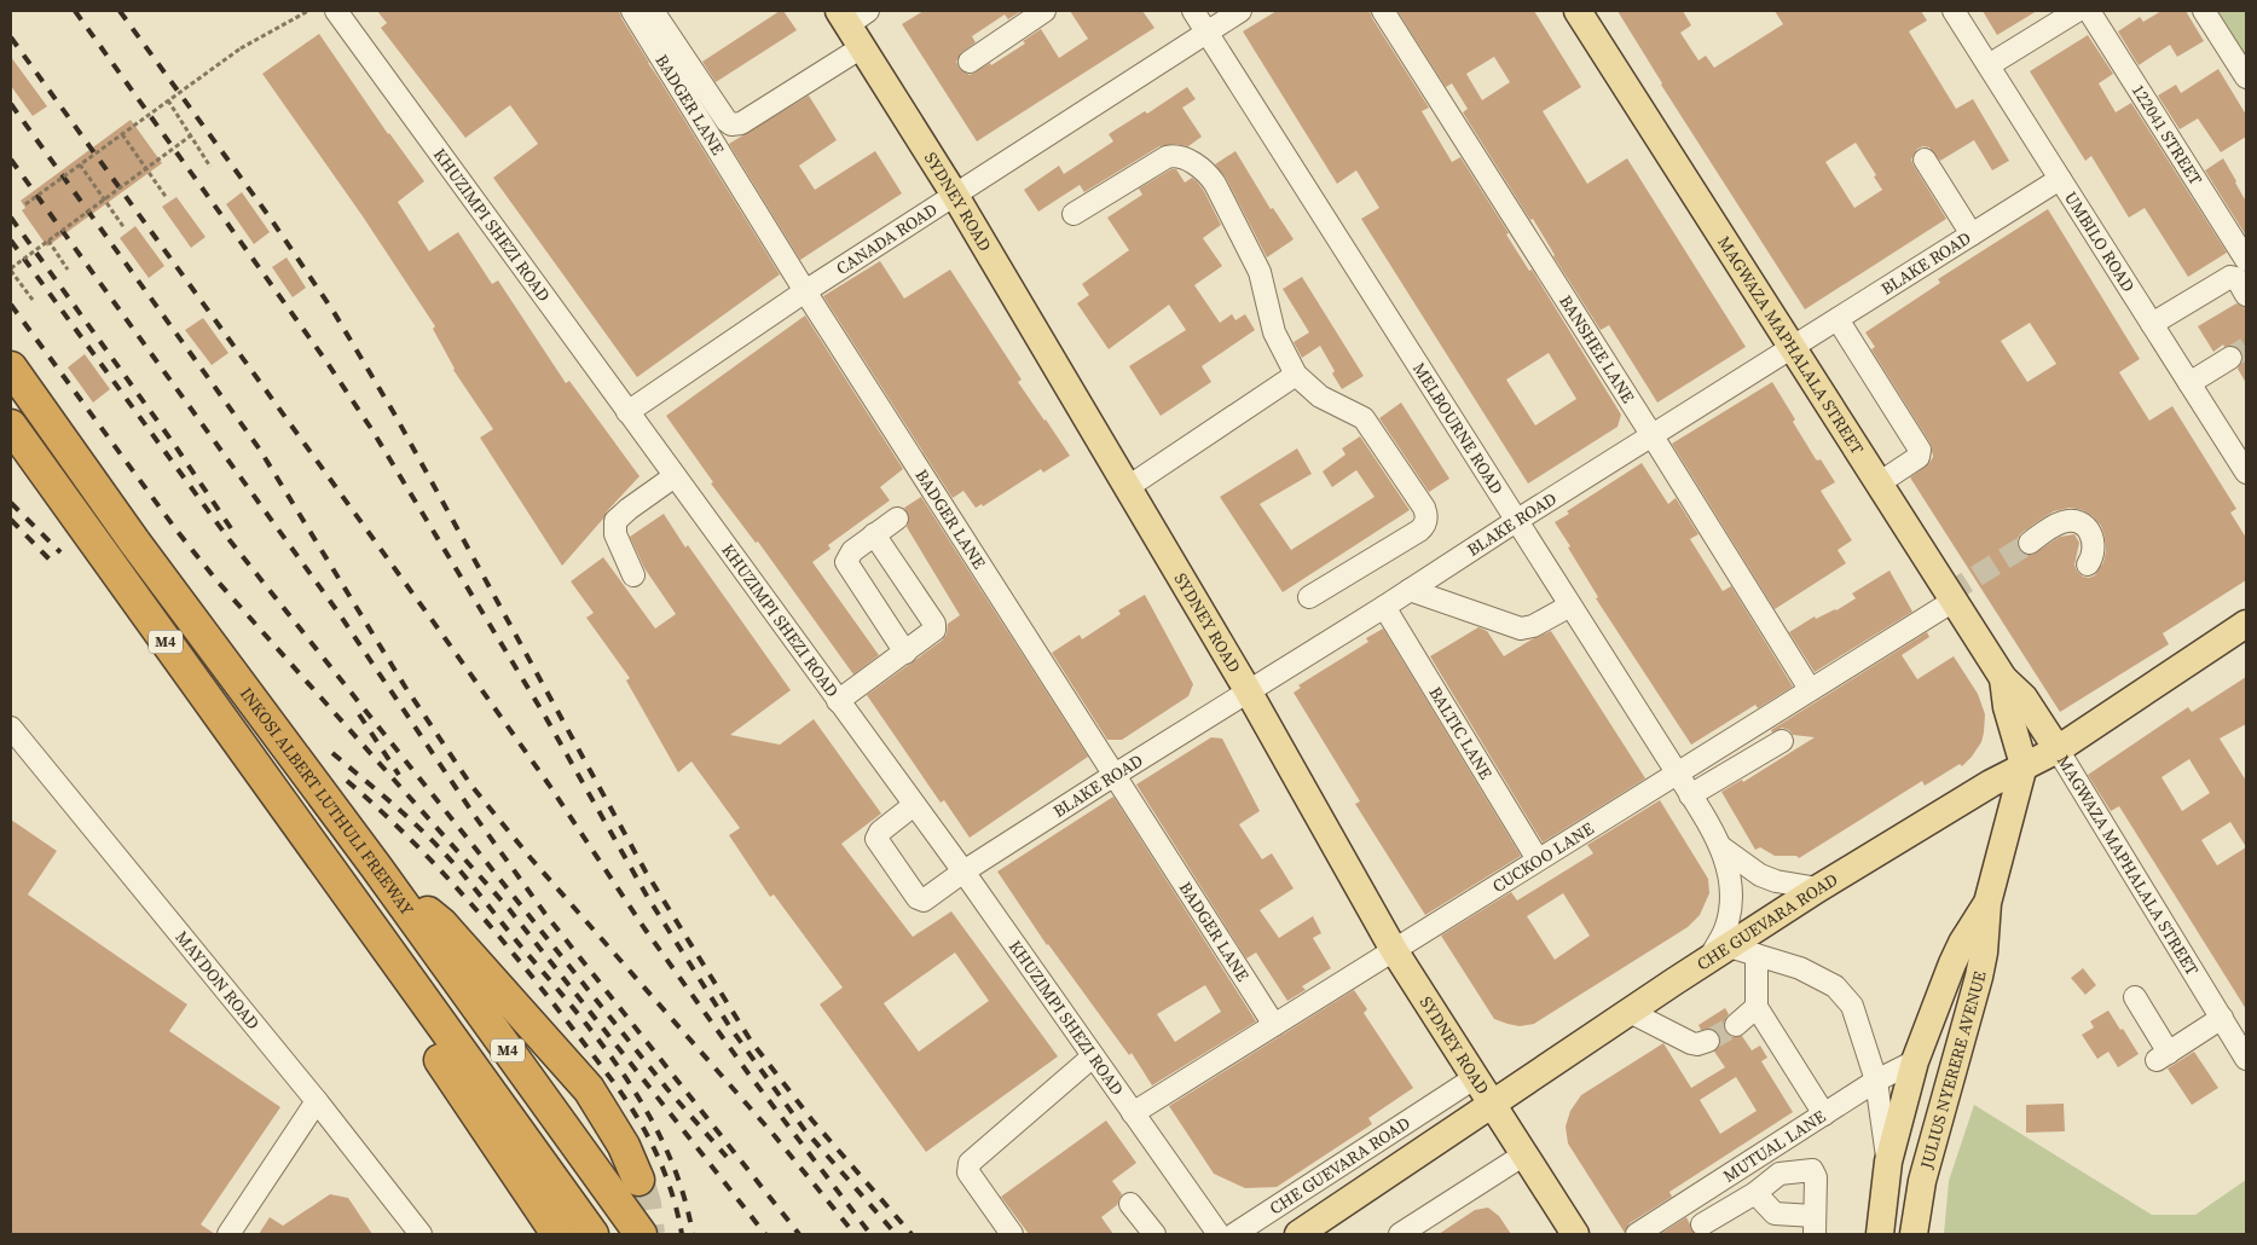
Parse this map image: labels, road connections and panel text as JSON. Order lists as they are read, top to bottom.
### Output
{
  "streets": {
    "highway": ["M4", "INKOSI ALBERT LUTHULI FREEWAY"],
    "main road": [
      "SYDNEY ROAD",
      "MAGWAZA MAPHALALA STREET",
      "CHE GUEVARA ROAD",
      "JULIUS NYERERE AVENUE"
    ],
    "street": [
      "BADGER LANE",
      "122041 STREET",
      "KHUZIMPI SHEZI ROAD",
      "CANADA ROAD",
      "UMBILO ROAD",
      "BLAKE ROAD",
      "BANSHEE LANE",
      "MELBOURNE ROAD",
      "BALTIC LANE",
      "CUCKOO LANE",
      "MAYDON ROAD",
      "MUTUAL LANE"
    ]
  },
  "crossings": [
    ["BADGER LANE", "CANADA ROAD"],
    ["BADGER LANE", "BLAKE ROAD"],
    ["BADGER LANE", "CUCKOO LANE"],
    ["SYDNEY ROAD", "CANADA ROAD"],
    ["SYDNEY ROAD", "BLAKE ROAD"],
    ["SYDNEY ROAD", "CUCKOO LANE"],
    ["SYDNEY ROAD", "CHE GUEVARA ROAD"],
    ["KHUZIMPI SHEZI ROAD", "CANADA ROAD"],
    ["KHUZIMPI SHEZI ROAD", "BLAKE ROAD"],
    ["KHUZIMPI SHEZI ROAD", "CUCKOO LANE"],
    ["CANADA ROAD", "MELBOURNE ROAD"],
    ["UMBILO ROAD", "BLAKE ROAD"],
    ["BLAKE ROAD", "MAGWAZA MAPHALALA STREET"],
    ["BLAKE ROAD", "BANSHEE LANE"],
    ["BLAKE ROAD", "MELBOURNE ROAD"],
    ["BLAKE ROAD", "BALTIC LANE"],
    ["MAGWAZA MAPHALALA STREET", "CUCKOO LANE"],
    ["MAGWAZA MAPHALALA STREET", "CHE GUEVARA ROAD"],
    ["BANSHEE LANE", "CUCKOO LANE"],
    ["MELBOURNE ROAD", "CUCKOO LANE"],
    ["MELBOURNE ROAD", "CHE GUEVARA ROAD"],
    ["BALTIC LANE", "CUCKOO LANE"]
  ]
}
